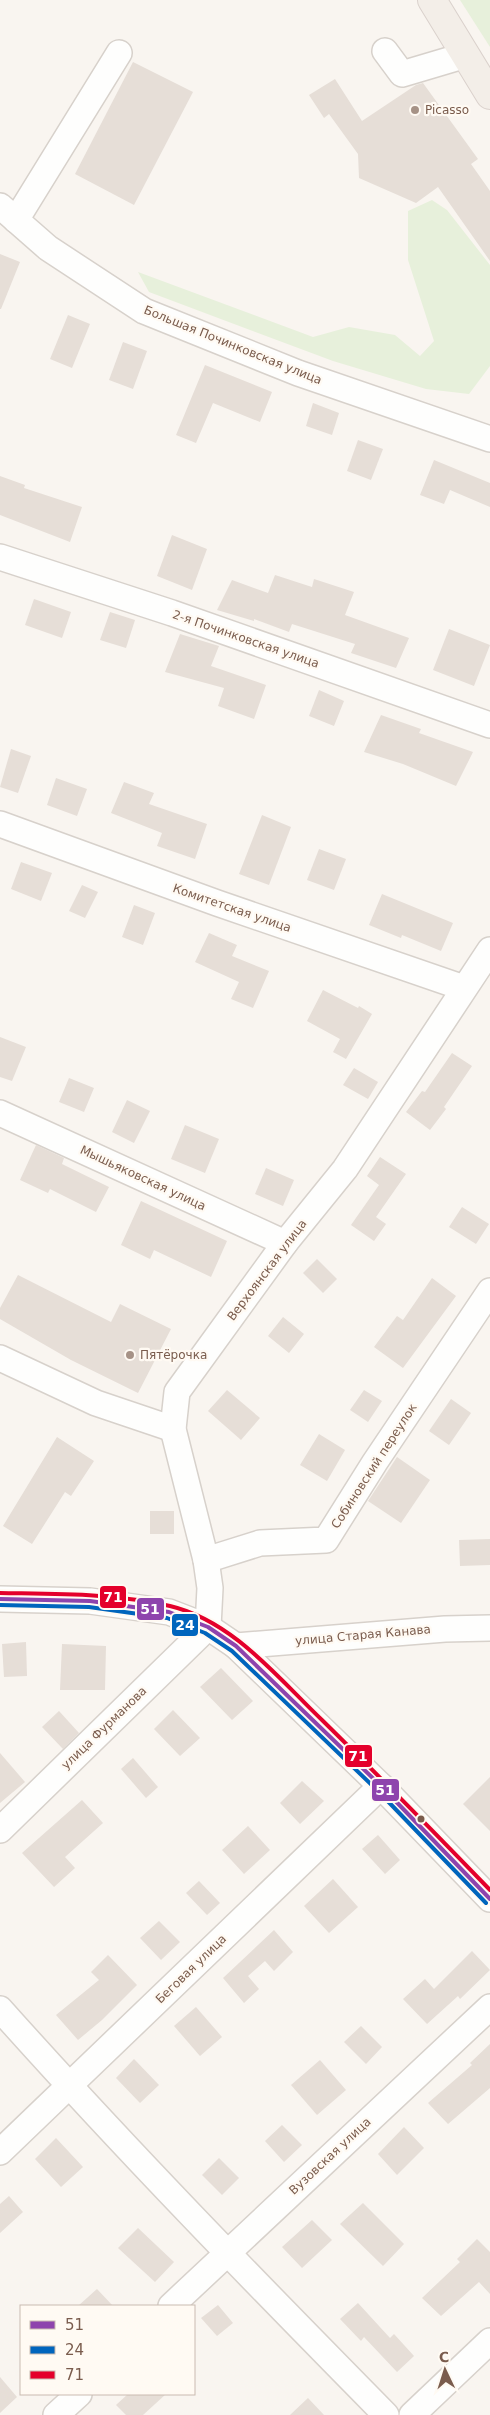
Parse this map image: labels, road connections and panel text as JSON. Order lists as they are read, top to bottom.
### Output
{
  "streets": {
    "street": [
      "Большая Починковская улица",
      "2-я Починковская улица",
      "Комитетская улица",
      "Мышьяковская улица",
      "Верхоянская улица",
      "Собиновский переулок",
      "улица Старая Канава",
      "улица Фурманова",
      "Беговая улица",
      "Вузовская улица"
    ]
  },
  "crossings": [
    ["Комитетская улица", "Верхоянская улица"],
    ["Мышьяковская улица", "Верхоянская улица"],
    ["Верхоянская улица", "Собиновский переулок"],
    ["Верхоянская улица", "улица Фурманова"]
  ],
  "places": ["Picasso", "Пятёрочка"],
  "lines": ["transit line 71", "transit line 51", "transit line 24"],
  "legend": ["51", "24", "71"],
  "north": "top"
}
